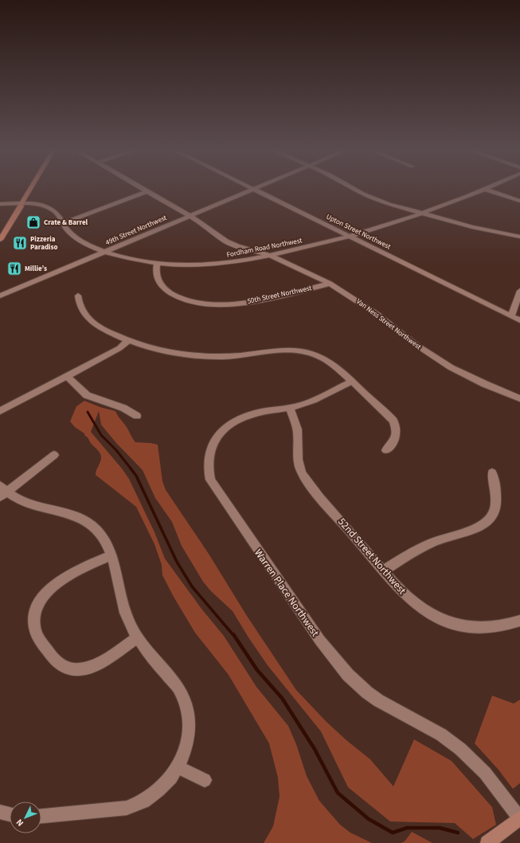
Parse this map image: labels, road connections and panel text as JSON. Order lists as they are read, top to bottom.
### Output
{
  "streets": {
    "street": [
      "49th Street Northwest",
      "Upton Street Northwest",
      "Fordham Road Northwest",
      "50th Street Northwest",
      "Van Ness Street Northwest",
      "52nd Street Northwest",
      "Warren Place Northwest"
    ]
  },
  "crossings": [
    ["49th Street Northwest", "Upton Street Northwest"],
    ["49th Street Northwest", "Fordham Road Northwest"],
    ["49th Street Northwest", "Van Ness Street Northwest"],
    ["Upton Street Northwest", "Fordham Road Northwest"],
    ["Fordham Road Northwest", "50th Street Northwest"],
    ["Fordham Road Northwest", "Van Ness Street Northwest"],
    ["50th Street Northwest", "Van Ness Street Northwest"],
    ["52nd Street Northwest", "Warren Place Northwest"]
  ],
  "places": {
    "shop": ["Crate & Barrel"],
    "restaurant": ["Pizzeria Paradiso", "Millie’s"]
  },
  "north": "bottom left"
}
